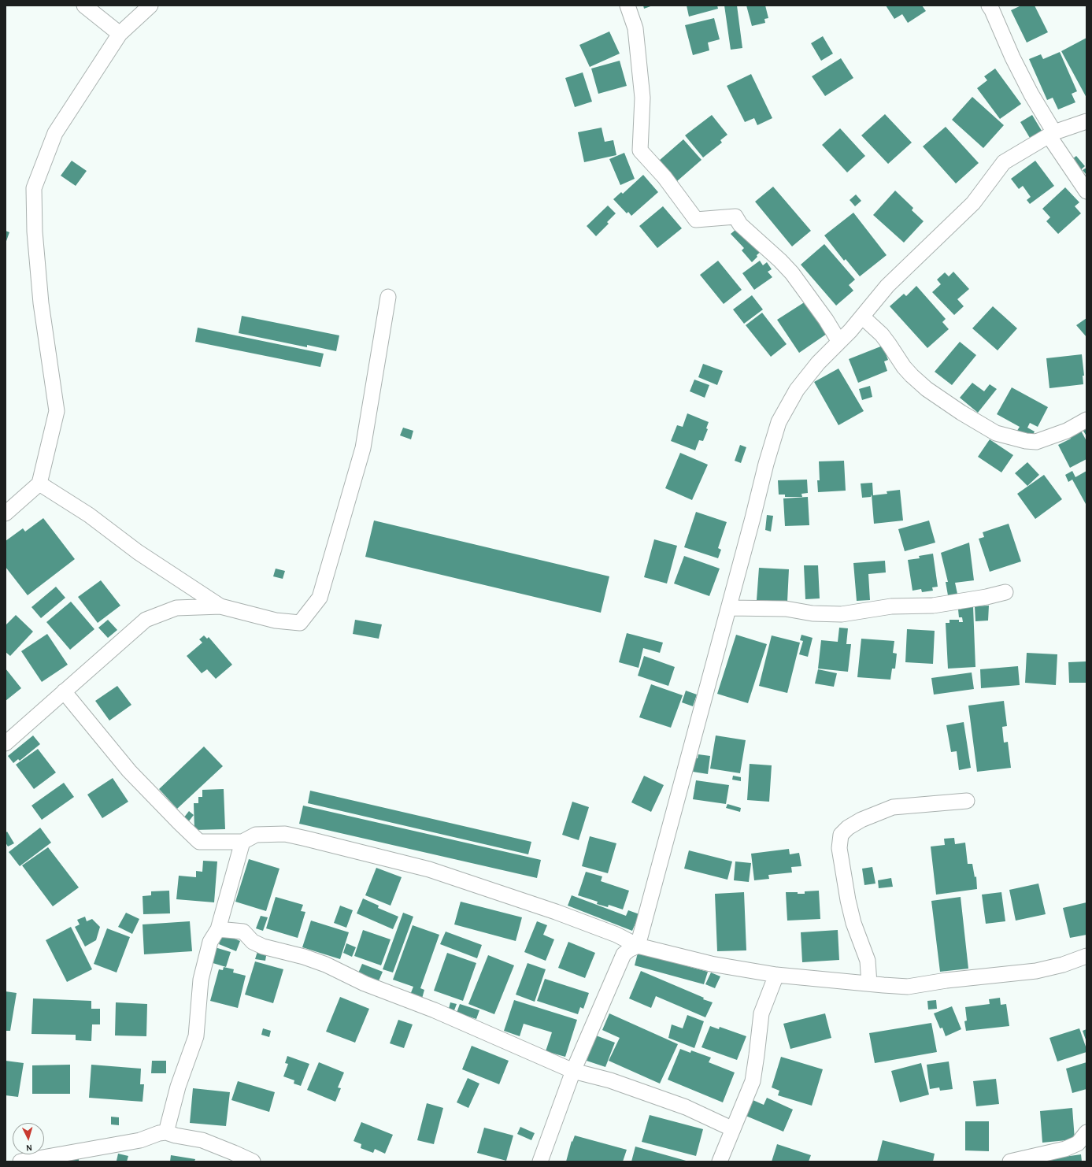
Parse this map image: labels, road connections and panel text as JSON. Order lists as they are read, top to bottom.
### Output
{
  "north": "bottom"
}
